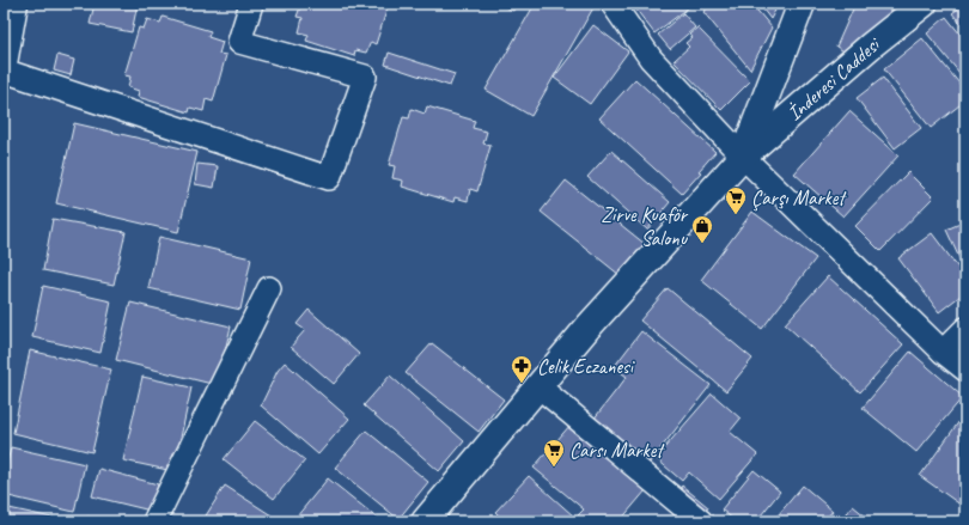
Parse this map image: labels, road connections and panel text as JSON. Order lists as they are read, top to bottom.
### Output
{
  "streets": {
    "main road": ["İnderesi Caddesi"]
  },
  "places": {
    "supermarket": ["Çarşı Market", "Carsı Market"],
    "shop": ["Zirve Kuaför Salonu"],
    "pharmacy": ["Celik Eczanesi"]
  }
}
